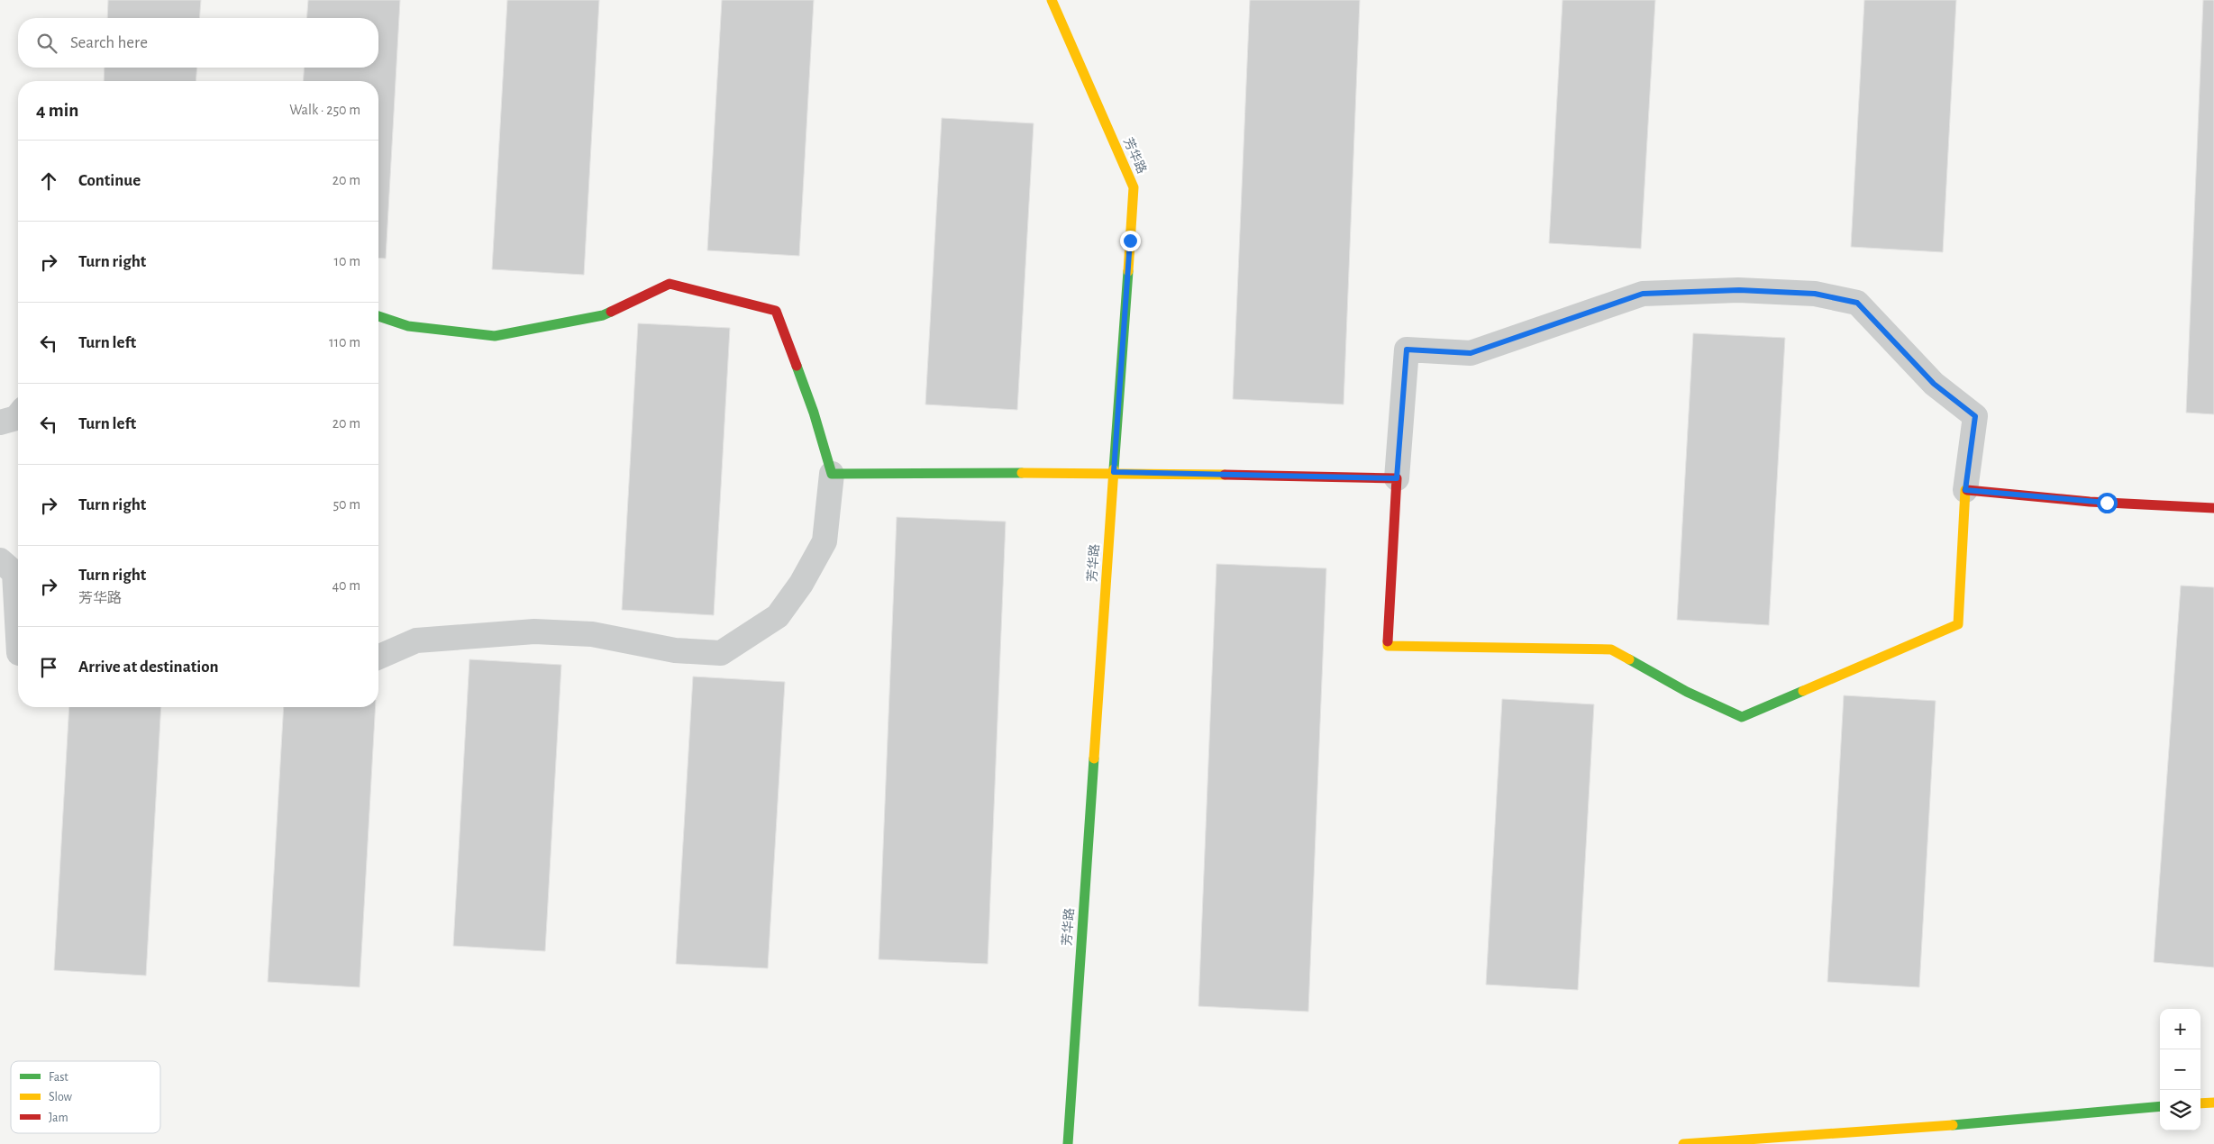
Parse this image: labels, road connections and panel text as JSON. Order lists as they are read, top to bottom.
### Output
{
  "streets": {
    "street": ["芳华路"]
  },
  "legend": ["Fast", "Slow", "Jam"],
  "page": {
    "search": "Search here",
    "heading": ["4 min", "Walk · 250 m"],
    "list": [
      ["Continue", "20 m"],
      ["Turn right", "10 m"],
      ["Turn left", "110 m"],
      ["Turn left", "20 m"],
      ["Turn right", "50 m"],
      ["Turn right", "芳华路", "40 m"],
      "Arrive at destination"
    ],
    "map_buttons": ["+", "−"]
  }
}
